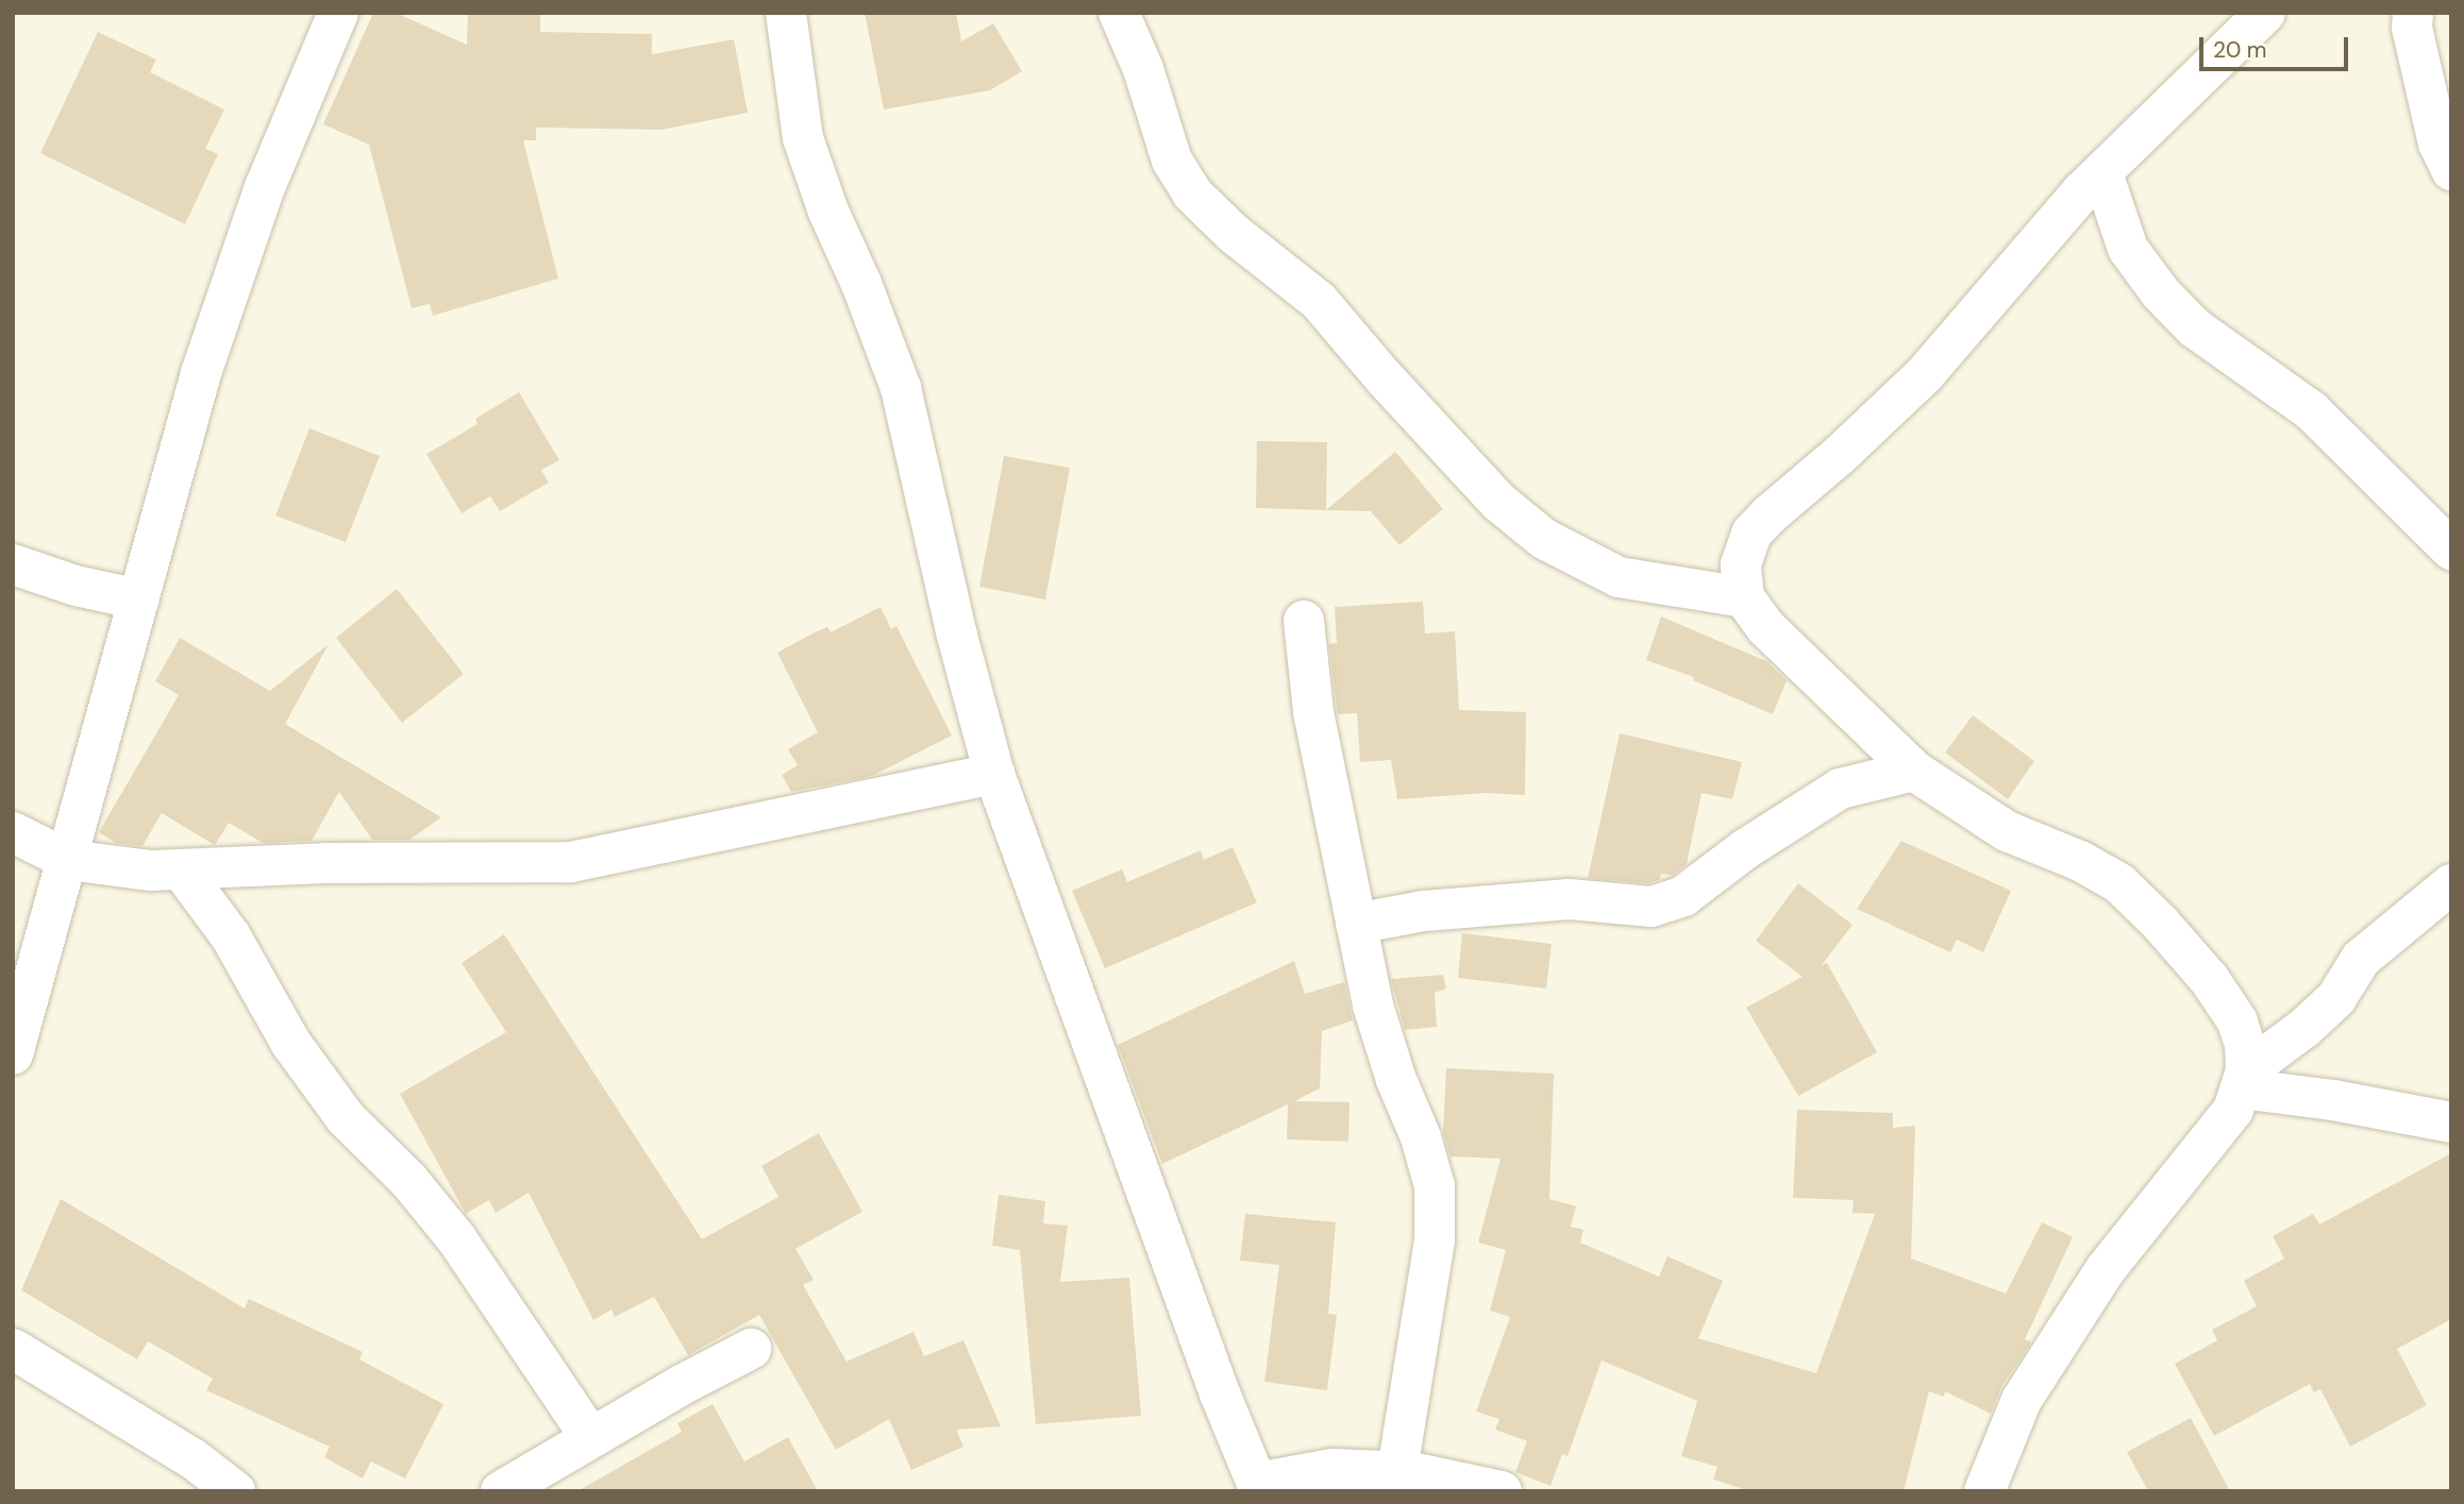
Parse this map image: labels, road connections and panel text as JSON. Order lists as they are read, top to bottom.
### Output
{
  "scale_bar": "20 m"
}
